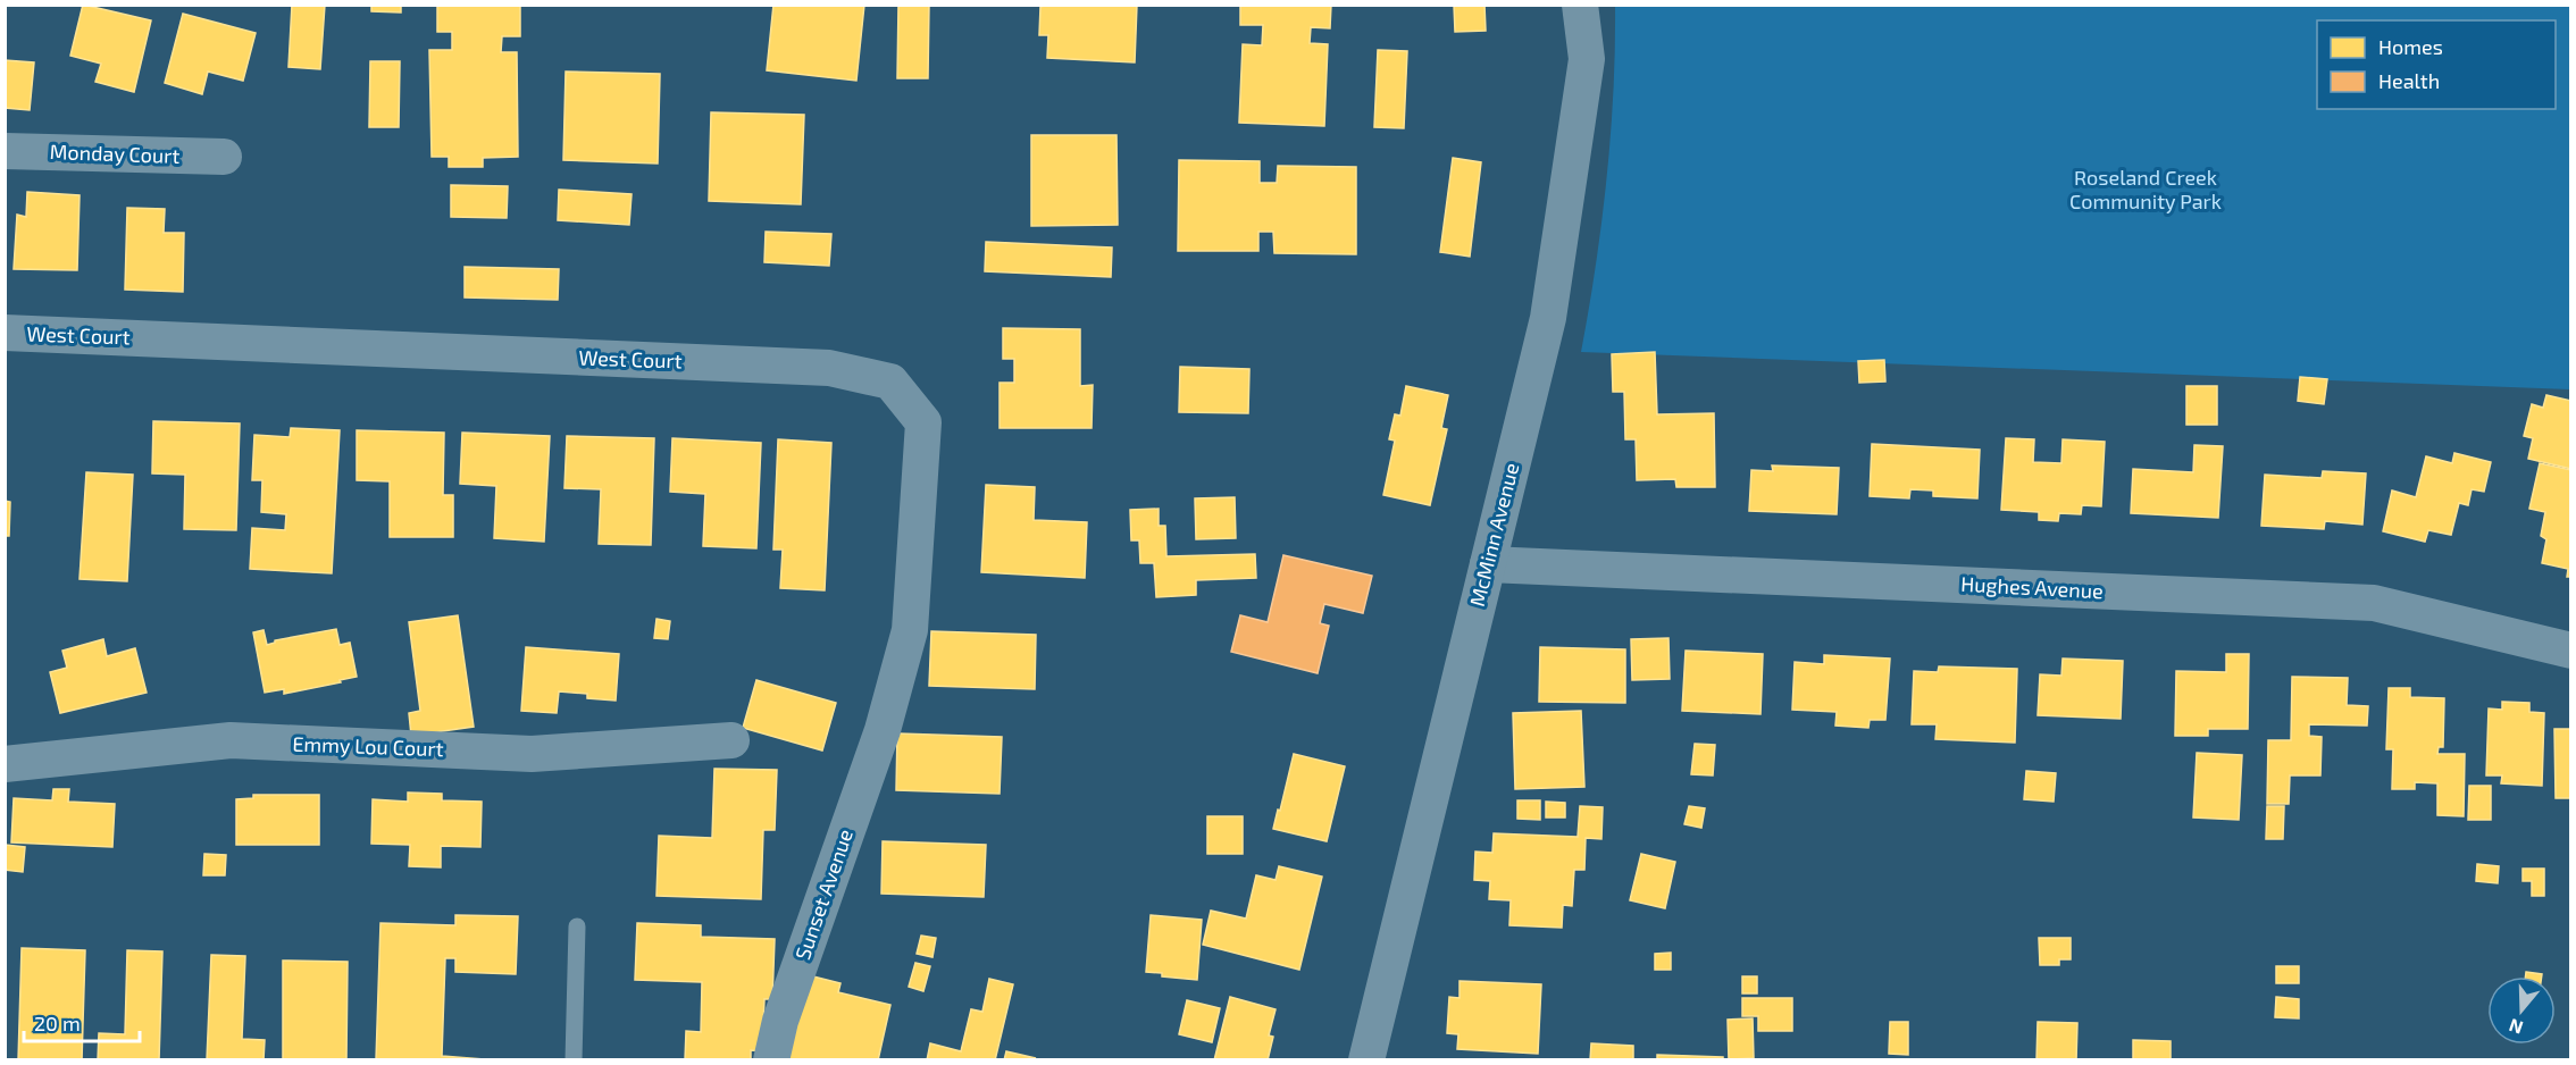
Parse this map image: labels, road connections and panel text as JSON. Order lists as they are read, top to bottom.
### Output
{
  "streets": {
    "street": [
      "Monday Court",
      "West Court",
      "McMinn Avenue",
      "Hughes Avenue",
      "Emmy Lou Court",
      "Sunset Avenue"
    ]
  },
  "crossings": [
    ["West Court", "Sunset Avenue"],
    ["McMinn Avenue", "Hughes Avenue"]
  ],
  "parks": ["Roseland Creek Community Park"],
  "legend": ["Homes", "Health"],
  "scale_bar": "20 m",
  "north": "bottom"
}
